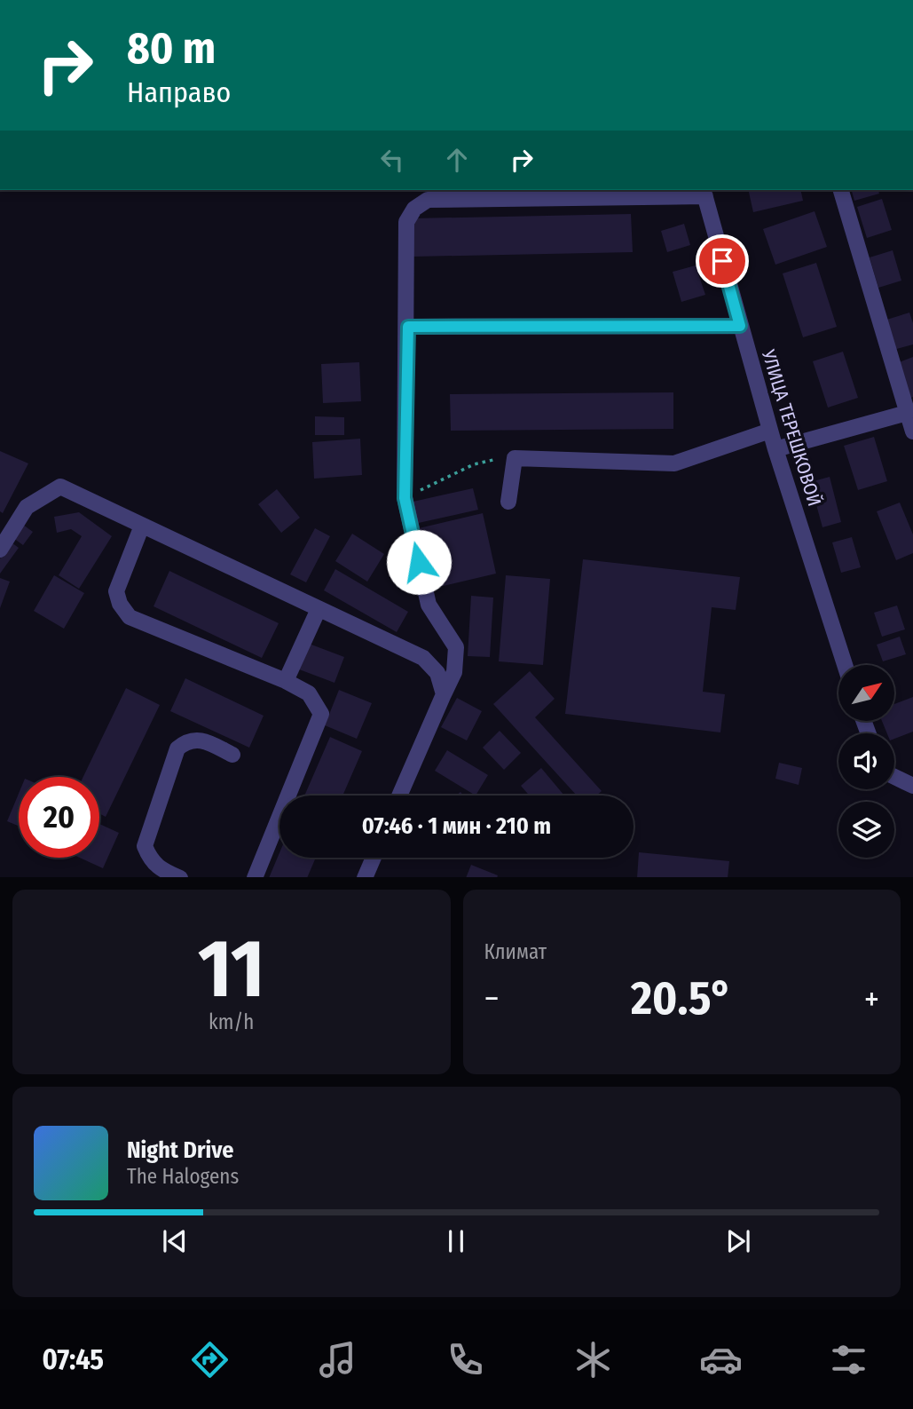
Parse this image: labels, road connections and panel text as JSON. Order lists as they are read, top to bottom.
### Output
{
  "streets": {
    "street": ["УЛИЦА ТЕРЕШКОВОЙ"]
  },
  "north": "top right",
  "page": {
    "turn": ["80 m", "Направо"],
    "limit": "20",
    "trip": "07:46 · 1 мин · 210 m",
    "tile": [
      ["11", "km/h"],
      "Климат"
    ],
    "heat": ["−", "20.5°", "+"],
    "song": ["Night Drive", "The Halogens"],
    "tabs": "07:45"
  }
}
